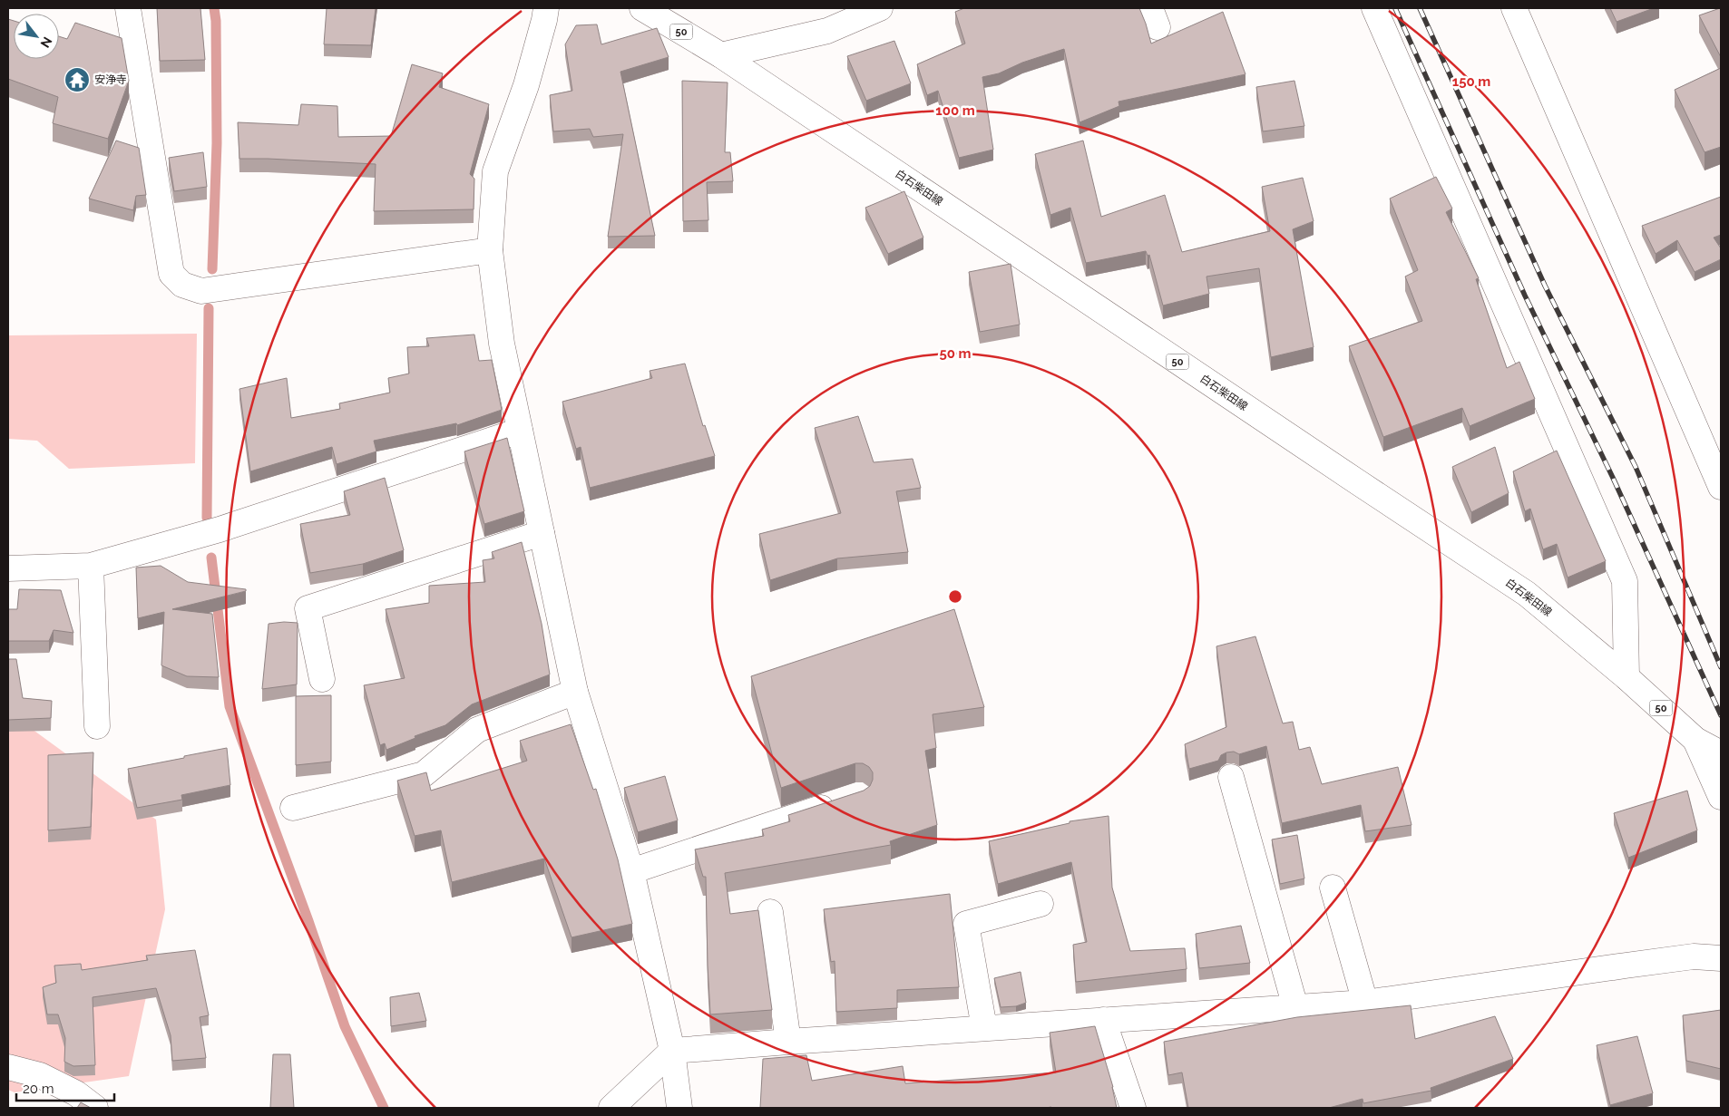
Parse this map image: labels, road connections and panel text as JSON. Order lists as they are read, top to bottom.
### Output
{
  "streets": {
    "street": ["50", "白石柴田線"]
  },
  "places": {
    "temple": ["安浄寺"]
  },
  "scale_bar": "20 m",
  "north": "bottom right",
  "rings": ["150 m", "100 m", "50 m"]
}
